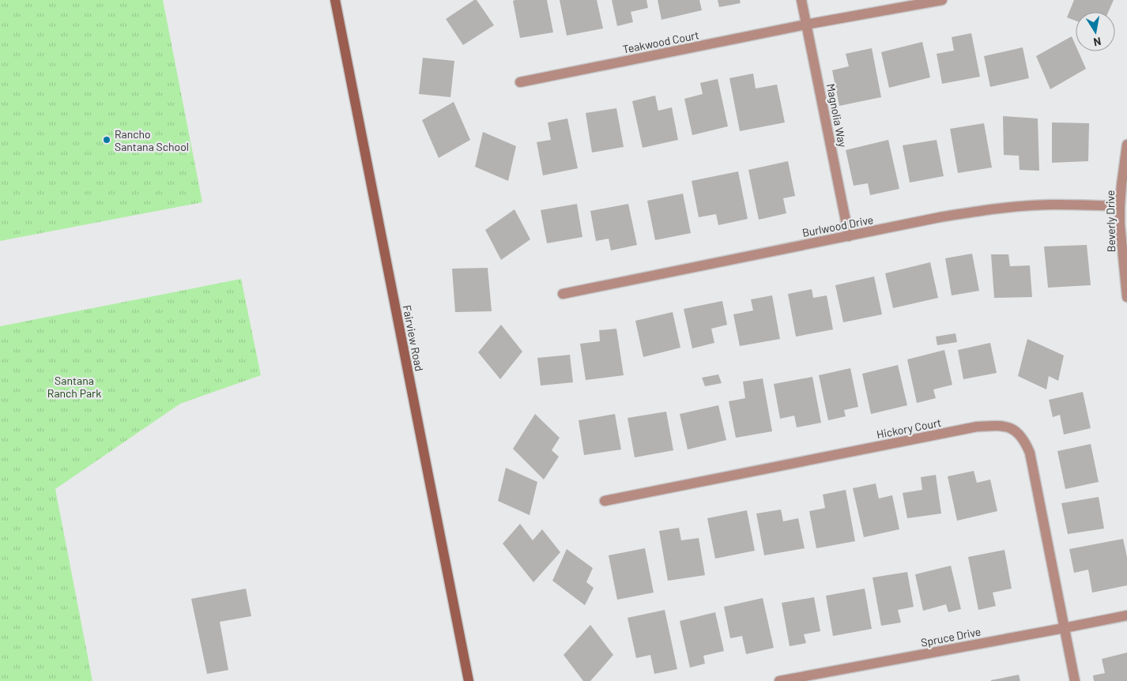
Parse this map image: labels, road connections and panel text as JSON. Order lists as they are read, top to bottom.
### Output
{
  "streets": {
    "main road": ["Fairview Road"],
    "street": [
      "Teakwood Court",
      "Magnolia Way",
      "Beverly Drive",
      "Burlwood Drive",
      "Hickory Court",
      "Spruce Drive"
    ]
  },
  "crossings": [
    ["Teakwood Court", "Magnolia Way"],
    ["Magnolia Way", "Burlwood Drive"],
    ["Beverly Drive", "Burlwood Drive"],
    ["Hickory Court", "Spruce Drive"]
  ],
  "parks": ["Santana Ranch Park"],
  "places": ["Rancho Santana School"],
  "north": "bottom"
}
